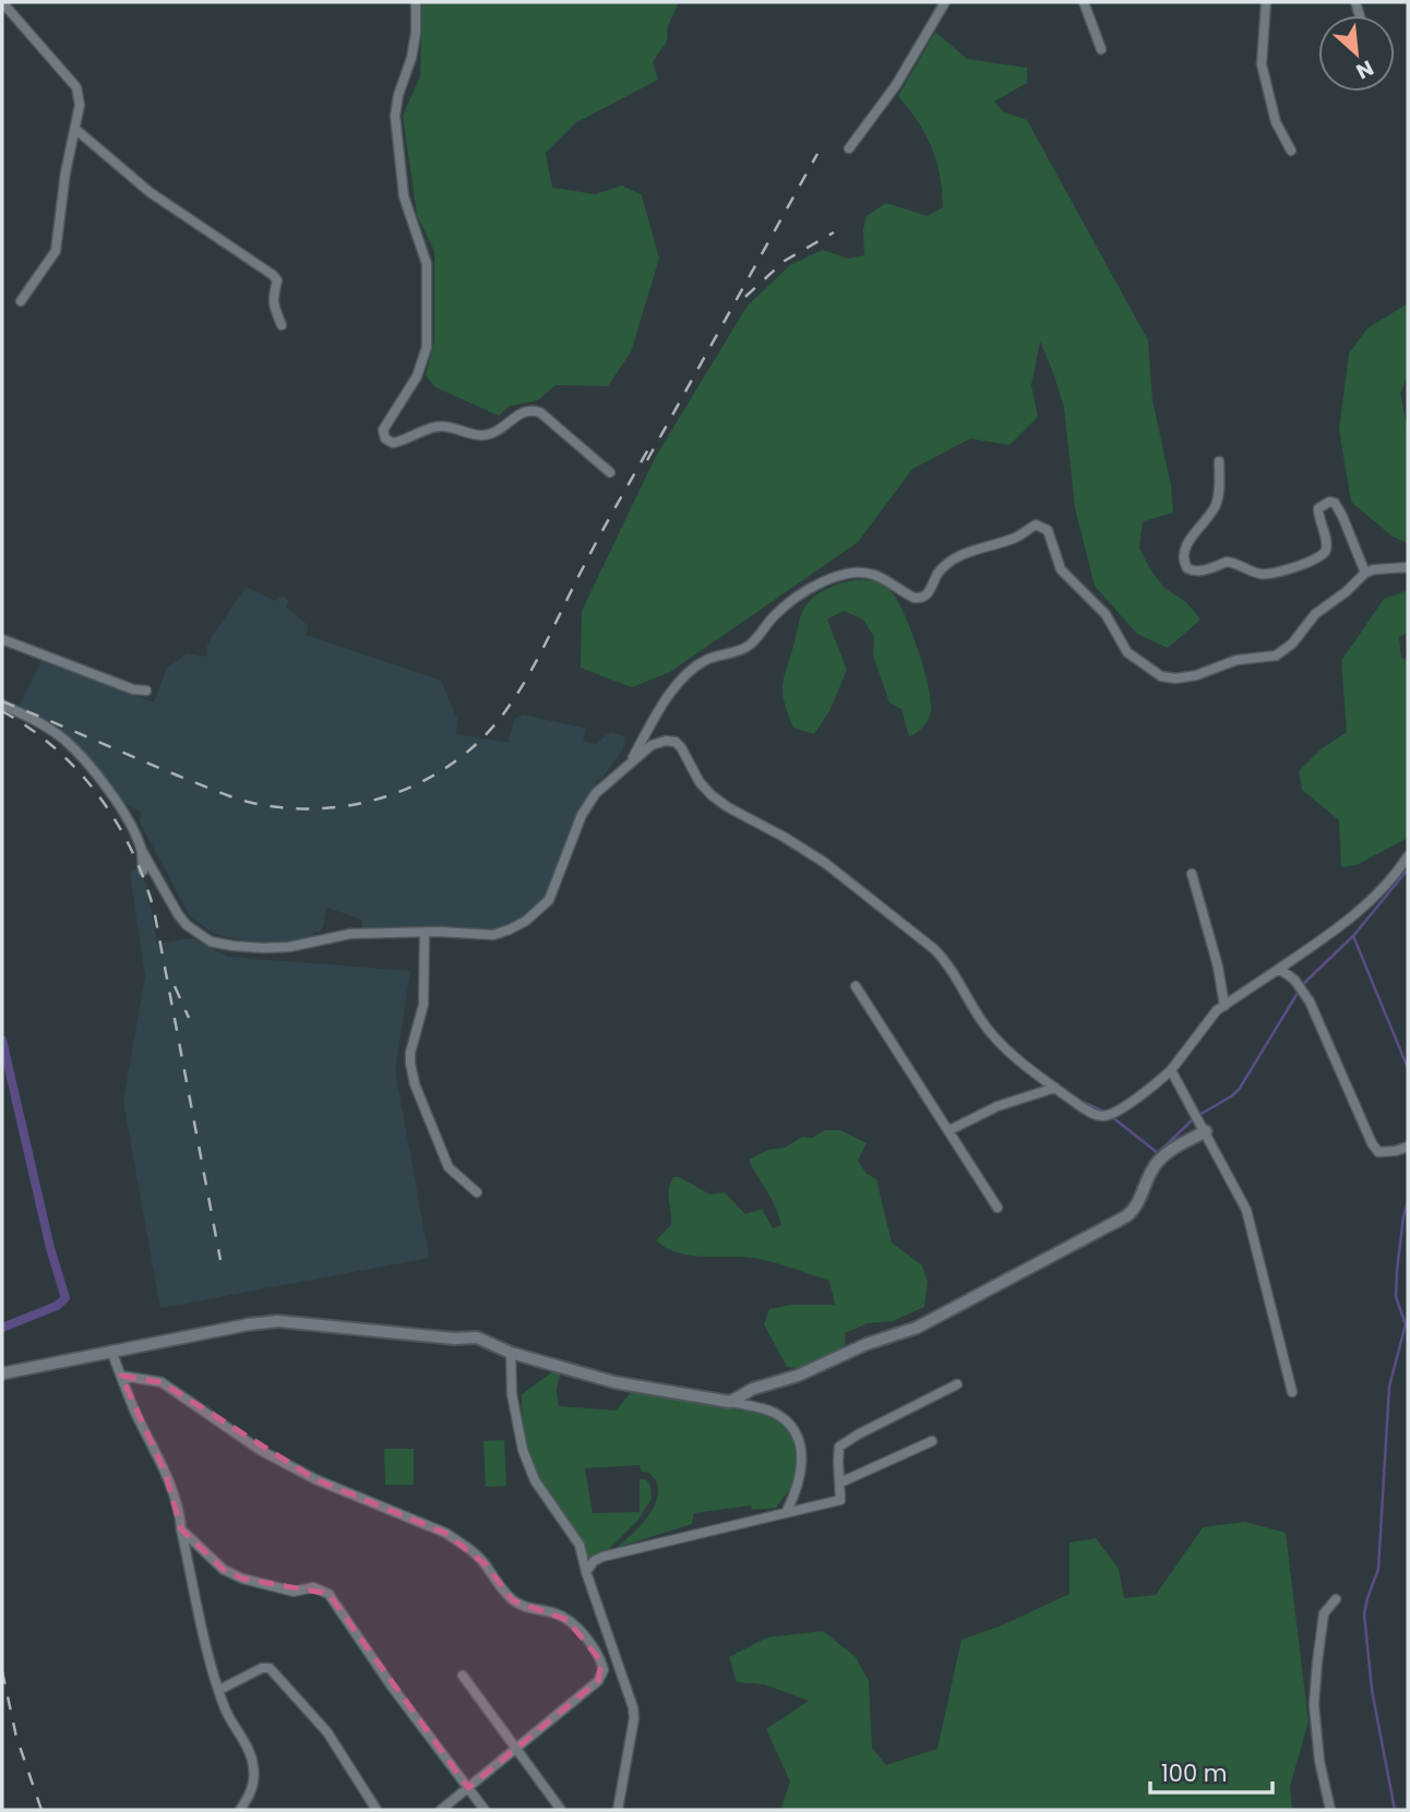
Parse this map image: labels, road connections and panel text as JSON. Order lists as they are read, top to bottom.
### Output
{
  "scale_bar": "100 m",
  "north": "bottom right"
}
